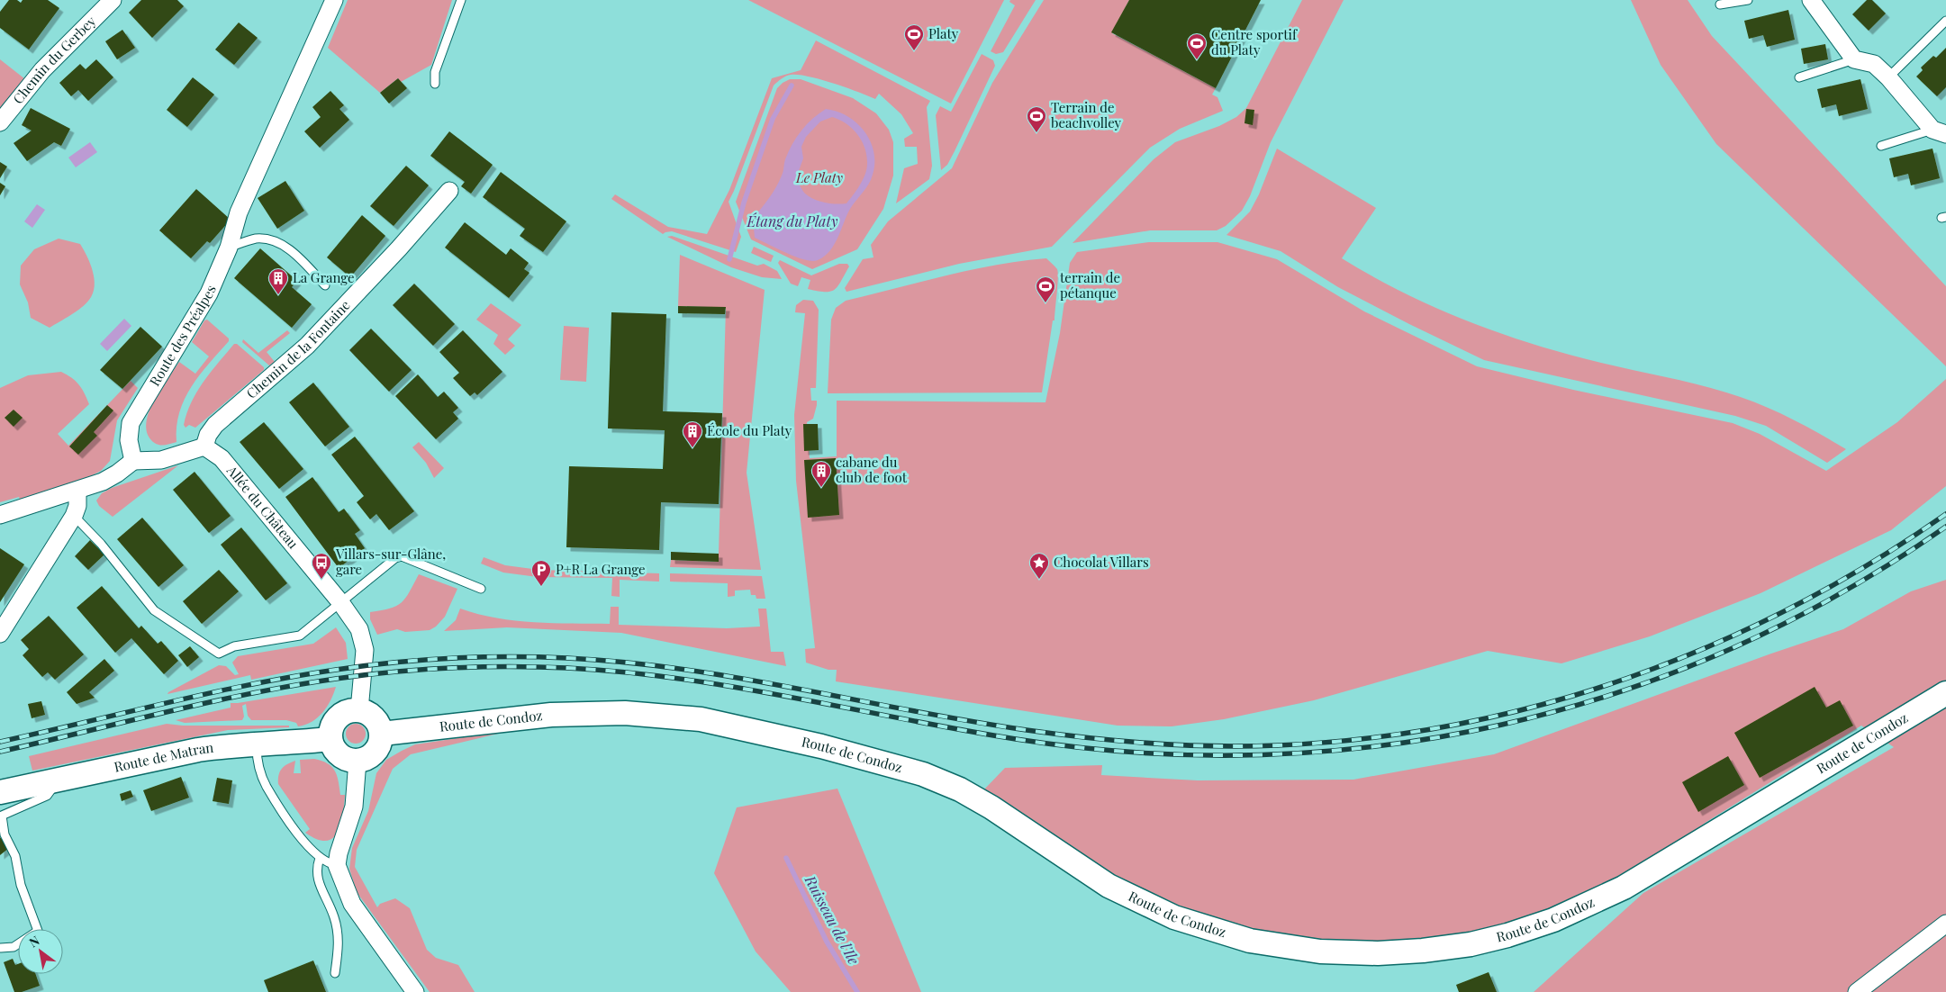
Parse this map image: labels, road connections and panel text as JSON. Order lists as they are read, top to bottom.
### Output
{
  "streets": {
    "main road": ["Route de Condoz", "Route de Matran"],
    "street": [
      "Chemin du Gerbey",
      "Route des Préalpes",
      "Chemin de la Fontaine",
      "Allée du Château"
    ]
  },
  "crossings": [
    ["Chemin de la Fontaine", "Allée du Château"],
    ["Allée du Château", "Route de Condoz"],
    ["Allée du Château", "Route de Matran"],
    ["Route de Condoz", "Route de Matran"]
  ],
  "water": ["Étang du Platy", "Ruisseau de l'Ile"],
  "parks": ["Le Platy"],
  "places": {
    "sports": [
      "Platy",
      "Centre sportif du Platy",
      "Terrain de beachvolley",
      "terrain de pétanque"
    ],
    "building": ["La Grange", "École du Platy", "cabane du club de foot"],
    "bus stop": ["Villars-sur-Glâne, gare"],
    "place": ["Chocolat Villars"],
    "parking": ["P+R La Grange"]
  },
  "north": "top left"
}
